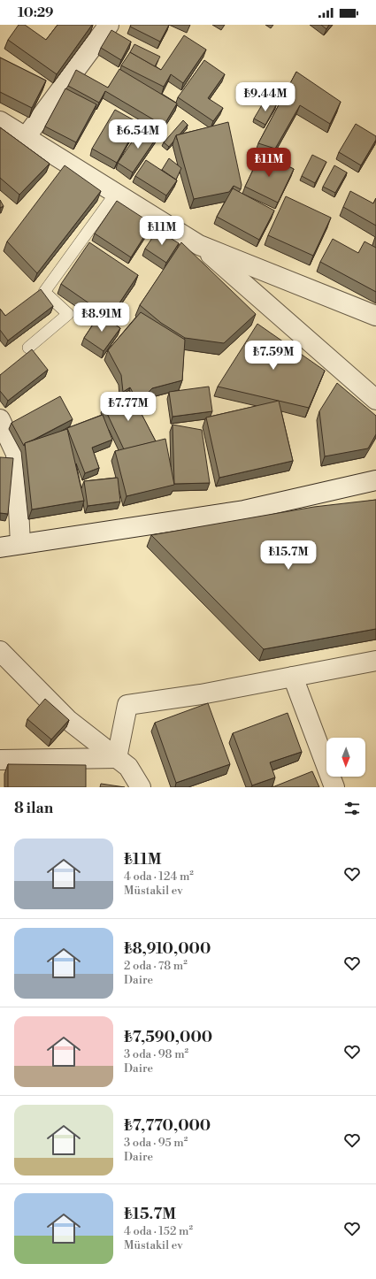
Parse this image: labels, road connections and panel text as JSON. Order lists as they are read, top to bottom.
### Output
{
  "north": "bottom",
  "page": {
    "status": "10:29",
    "price": [
      "₺9.44M",
      "₺6.54M",
      "₺11M",
      "₺11M",
      "₺8.91M",
      "₺7.59M",
      "₺7.77M",
      "₺15.7M"
    ],
    "heading": "8 ilan",
    "list": [
      {
        "name": "₺11M",
        "note": "4 oda · 124 m² · Müstakil ev"
      },
      {
        "name": "₺8,910,000",
        "note": "2 oda · 78 m² · Daire"
      },
      {
        "name": "₺7,590,000",
        "note": "3 oda · 98 m² · Daire"
      },
      {
        "name": "₺7,770,000",
        "note": "3 oda · 95 m² · Daire"
      },
      {
        "name": "₺15.7M",
        "note": "4 oda · 152 m² · Müstakil ev"
      }
    ]
  }
}
